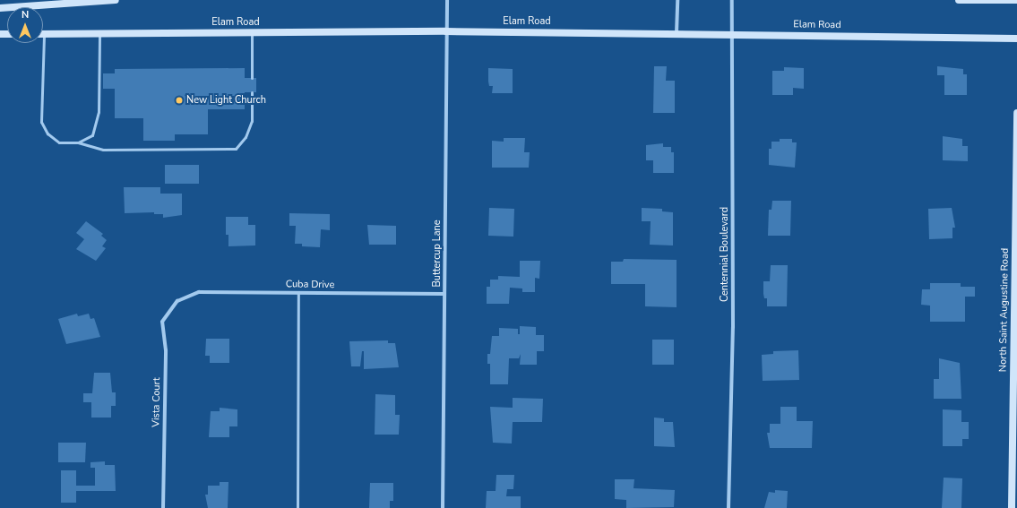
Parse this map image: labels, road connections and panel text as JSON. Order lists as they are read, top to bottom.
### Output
{
  "streets": {
    "main road": ["Elam Road", "North Saint Augustine Road"],
    "street": [
      "Buttercup Lane",
      "Centennial Boulevard",
      "Cuba Drive",
      "Vista Court"
    ]
  },
  "crossings": [
    ["Elam Road", "Buttercup Lane"],
    ["Elam Road", "Centennial Boulevard"],
    ["Buttercup Lane", "Cuba Drive"],
    ["Cuba Drive", "Vista Court"]
  ],
  "places": ["New Light Church"],
  "north": "top"
}
